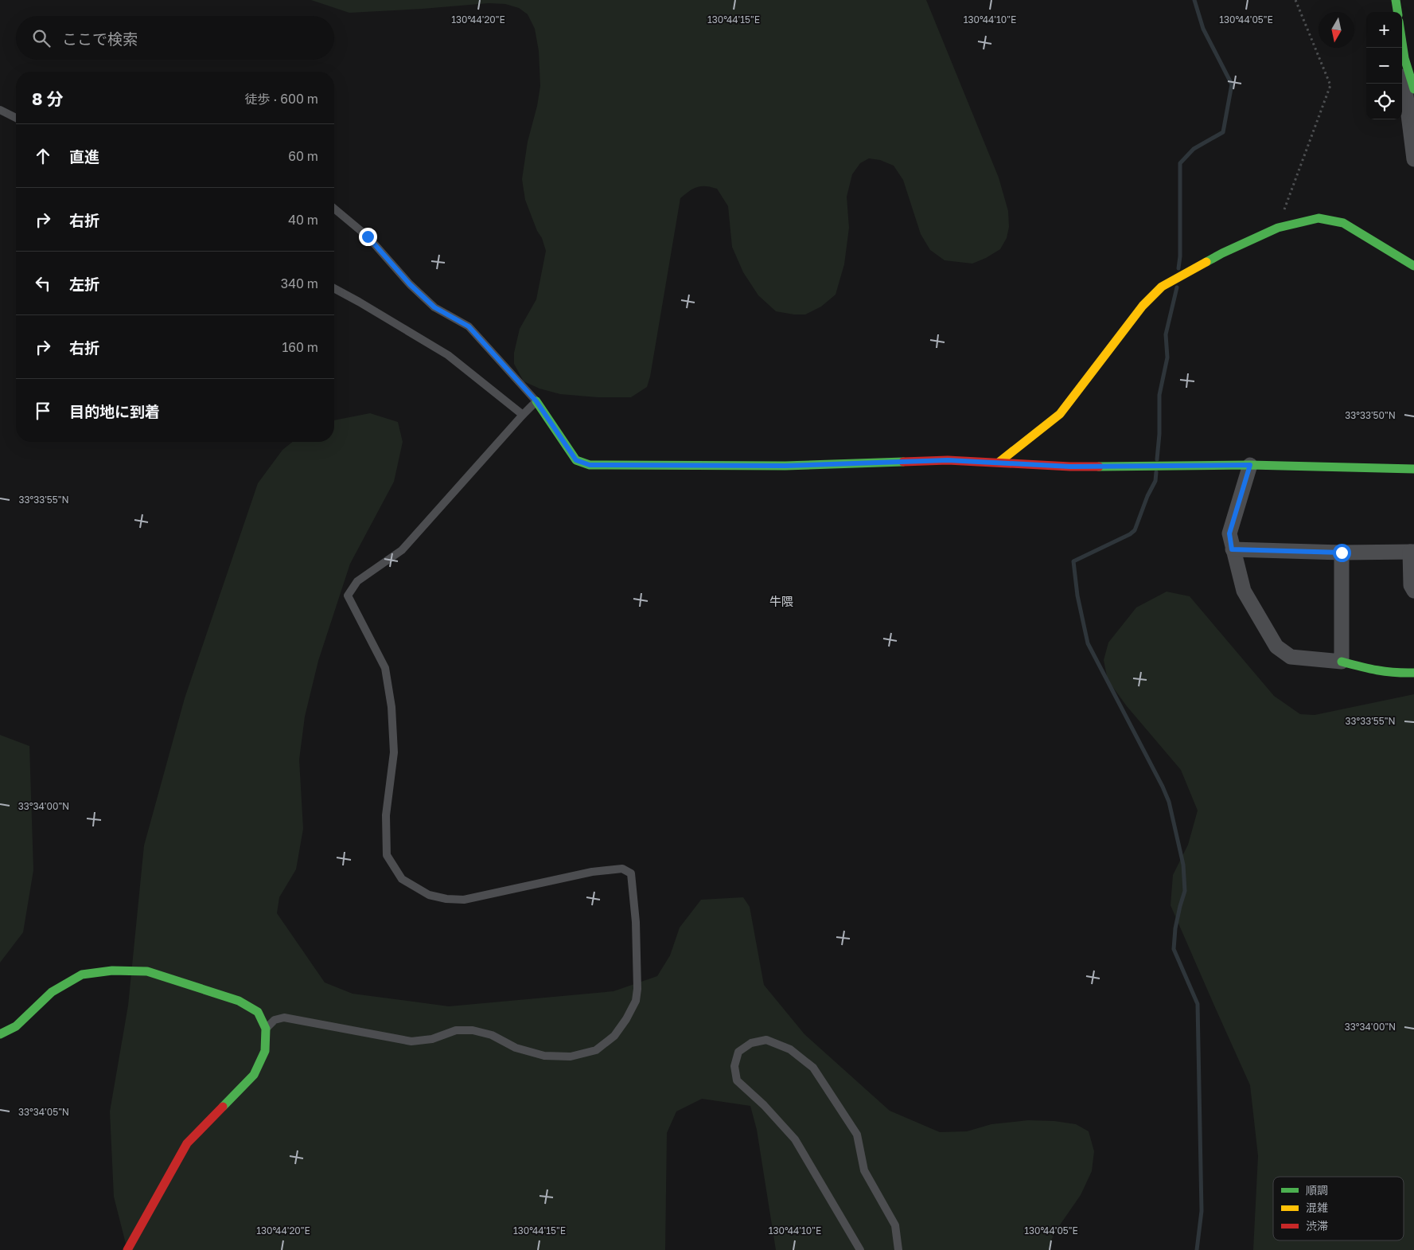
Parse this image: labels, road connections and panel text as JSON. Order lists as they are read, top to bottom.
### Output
{
  "districts": ["牛隈"],
  "legend": ["順調", "混雑", "渋滞"],
  "north": "bottom",
  "page": {
    "map_buttons": ["+", "−"],
    "search": "ここで検索",
    "heading": ["8 分", "徒歩 · 600 m"],
    "list": [
      ["直進", "60 m"],
      ["右折", "40 m"],
      ["左折", "340 m"],
      ["右折", "160 m"],
      "目的地に到着"
    ]
  },
  "coordinates": [
    "130°44'20\"E",
    "130°44'15\"E",
    "130°44'10\"E",
    "130°44'05\"E",
    "33°33'50\"N",
    "33°33'55\"N",
    "33°34'00\"N",
    "33°34'05\"N"
  ]
}
